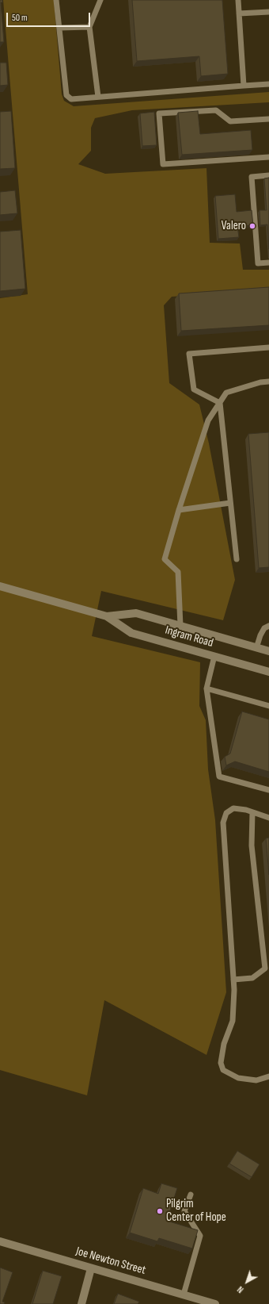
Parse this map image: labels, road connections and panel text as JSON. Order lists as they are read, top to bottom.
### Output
{
  "streets": {
    "street": ["Ingram Road", "Joe Newton Street"]
  },
  "places": ["Valero", "Pilgrim Center of Hope"],
  "scale_bar": "50 m",
  "north": "bottom left"
}
